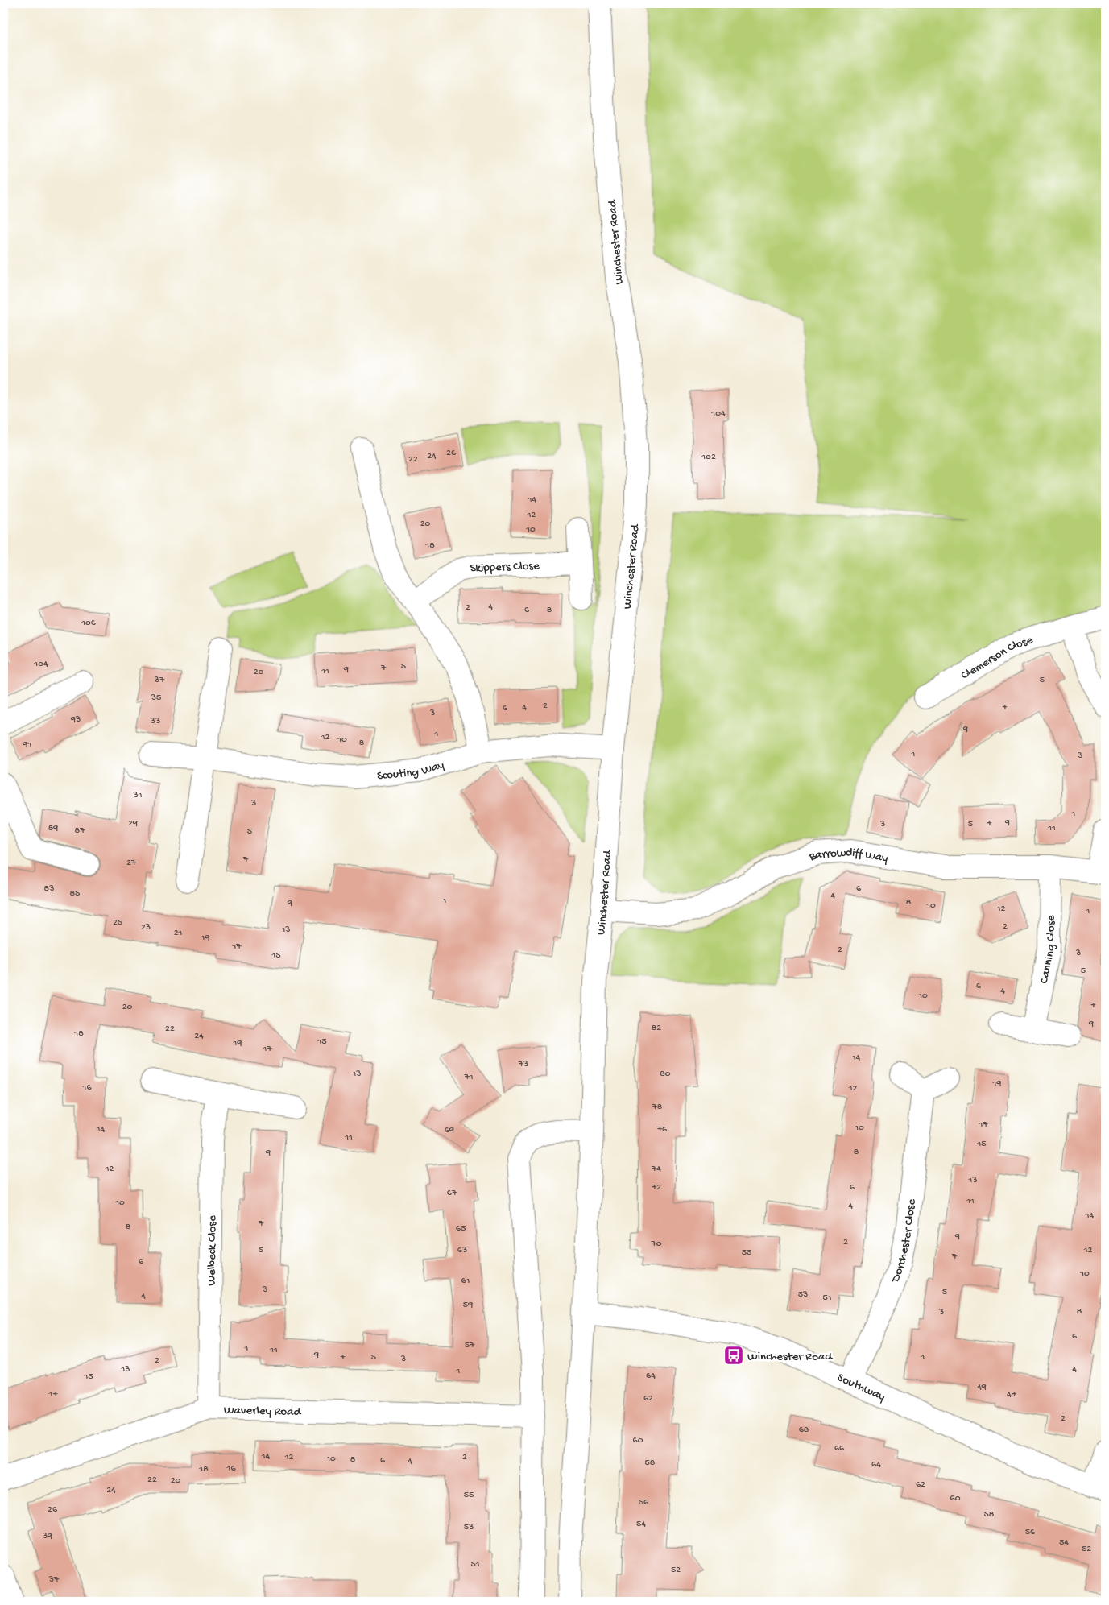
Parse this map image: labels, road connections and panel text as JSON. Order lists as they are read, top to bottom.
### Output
{
  "streets": {
    "street": [
      "Winchester Road",
      "Skippers Close",
      "Clemerson Close",
      "Scouting Way",
      "Barrowcliff Way",
      "Canning Close",
      "Dorchester Close",
      "Welbeck Close",
      "Southway",
      "Waverley Road"
    ]
  },
  "crossings": [
    ["Winchester Road", "Scouting Way"],
    ["Winchester Road", "Barrowcliff Way"],
    ["Winchester Road", "Southway"],
    ["Barrowcliff Way", "Canning Close"],
    ["Dorchester Close", "Southway"],
    ["Welbeck Close", "Waverley Road"]
  ],
  "places": {
    "bus stop": ["Winchester Road"]
  },
  "house_numbers": [
    "104",
    "26",
    "24",
    "102",
    "22",
    "14",
    "12",
    "20",
    "10",
    "18",
    "4",
    "2",
    "6",
    "8",
    "106",
    "104",
    "5",
    "7",
    "9",
    "11",
    "20",
    "37",
    "5",
    "35",
    "2",
    "4",
    "7",
    "6",
    "3",
    "93",
    "33",
    "9",
    "1",
    "12",
    "10",
    "8",
    "91",
    "1",
    "3",
    "31",
    "3",
    "1",
    "9",
    "29",
    "7",
    "3",
    "5",
    "89",
    "11",
    "87",
    "5",
    "7",
    "27",
    "83",
    "6",
    "85",
    "4",
    "1",
    "8",
    "9",
    "10",
    "12",
    "1",
    "25",
    "2",
    "23",
    "13",
    "21",
    "19",
    "17",
    "2",
    "3",
    "15",
    "5",
    "6",
    "4",
    "10",
    "7",
    "20",
    "9",
    "82",
    "22",
    "18",
    "24",
    "15",
    "19",
    "17",
    "14",
    "73",
    "13",
    "80",
    "71",
    "19",
    "16",
    "12",
    "78",
    "17",
    "10",
    "14",
    "76",
    "69",
    "11",
    "15",
    "8",
    "9",
    "12",
    "74",
    "13",
    "72",
    "6",
    "67",
    "11",
    "10",
    "4",
    "14",
    "7",
    "8",
    "65",
    "9",
    "2",
    "70",
    "5",
    "63",
    "12",
    "55",
    "7",
    "6",
    "10",
    "61",
    "3",
    "5",
    "53",
    "4",
    "51",
    "59",
    "8",
    "3",
    "6",
    "57",
    "1",
    "11",
    "9",
    "7",
    "5",
    "1",
    "3",
    "2",
    "13",
    "4",
    "1",
    "64",
    "15",
    "49",
    "17",
    "47",
    "62",
    "2",
    "68",
    "60",
    "66",
    "14",
    "12",
    "2",
    "10",
    "8",
    "6",
    "4",
    "58",
    "64",
    "16",
    "18",
    "22",
    "20",
    "62",
    "24",
    "55",
    "60",
    "56",
    "26",
    "58",
    "54",
    "53",
    "56",
    "39",
    "54",
    "52",
    "51",
    "52",
    "37"
  ]
}
